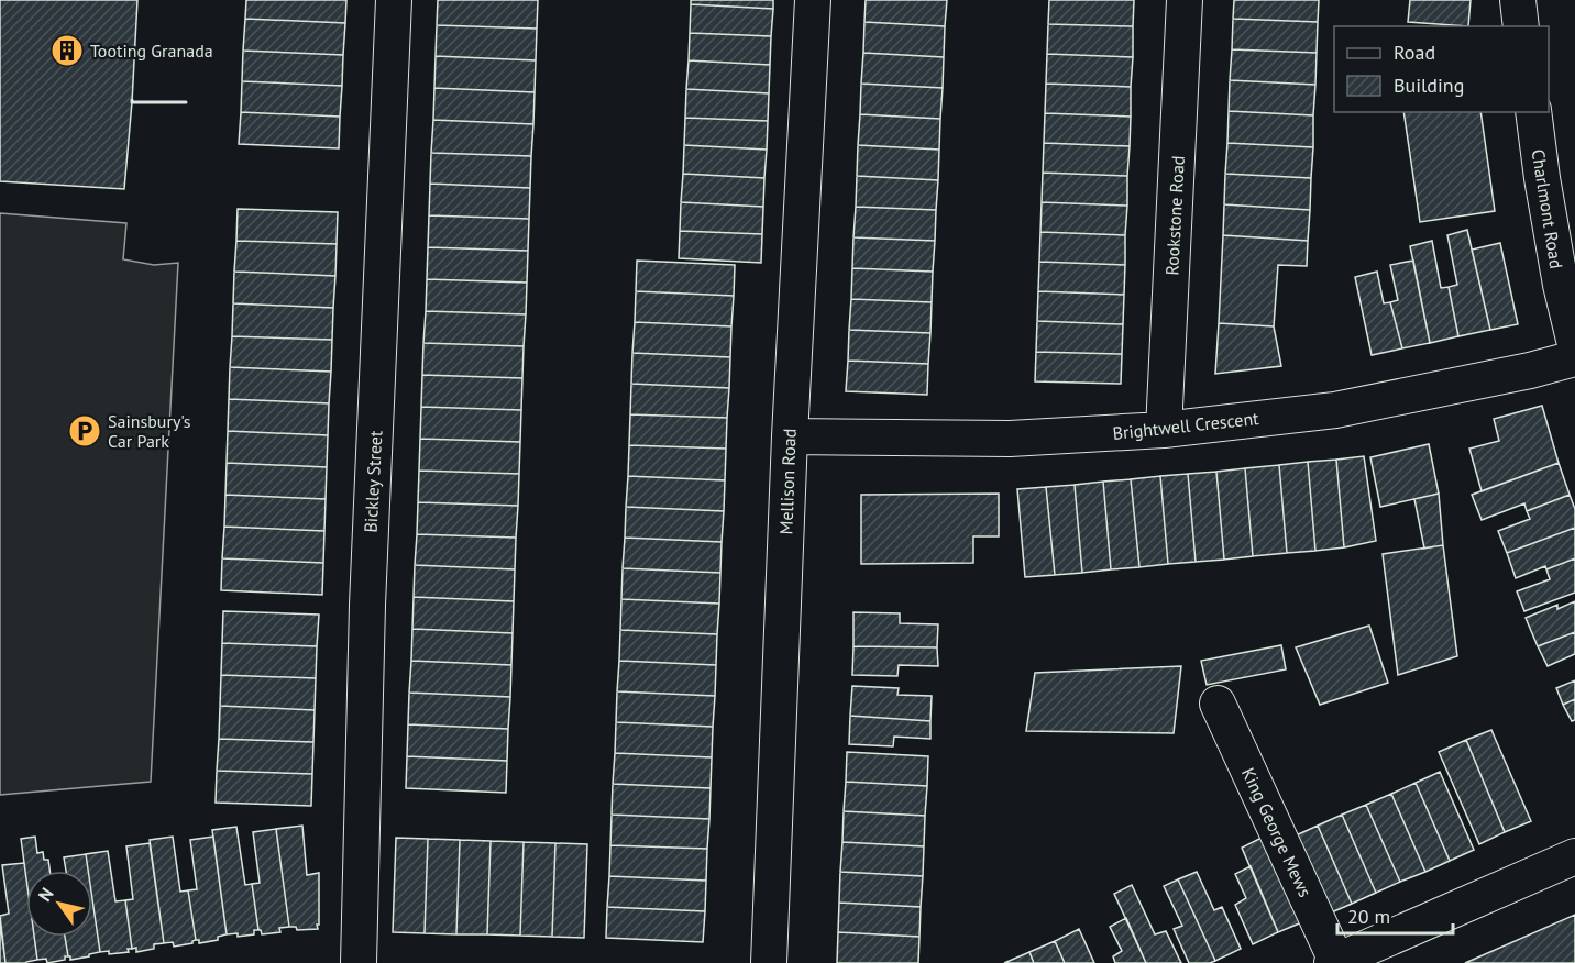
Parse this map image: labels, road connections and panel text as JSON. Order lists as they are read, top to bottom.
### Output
{
  "streets": {
    "street": [
      "Charlmont Road",
      "Rookstone Road",
      "Brightwell Crescent",
      "Bickley Street",
      "Mellison Road",
      "King George Mews"
    ]
  },
  "crossings": [
    ["Rookstone Road", "Brightwell Crescent"],
    ["Brightwell Crescent", "Mellison Road"]
  ],
  "places": {
    "building": ["Tooting Granada"],
    "parking": ["Sainsbury's Car Park"]
  },
  "legend": ["Road", "Building"],
  "scale_bar": "20 m",
  "north": "top left"
}
